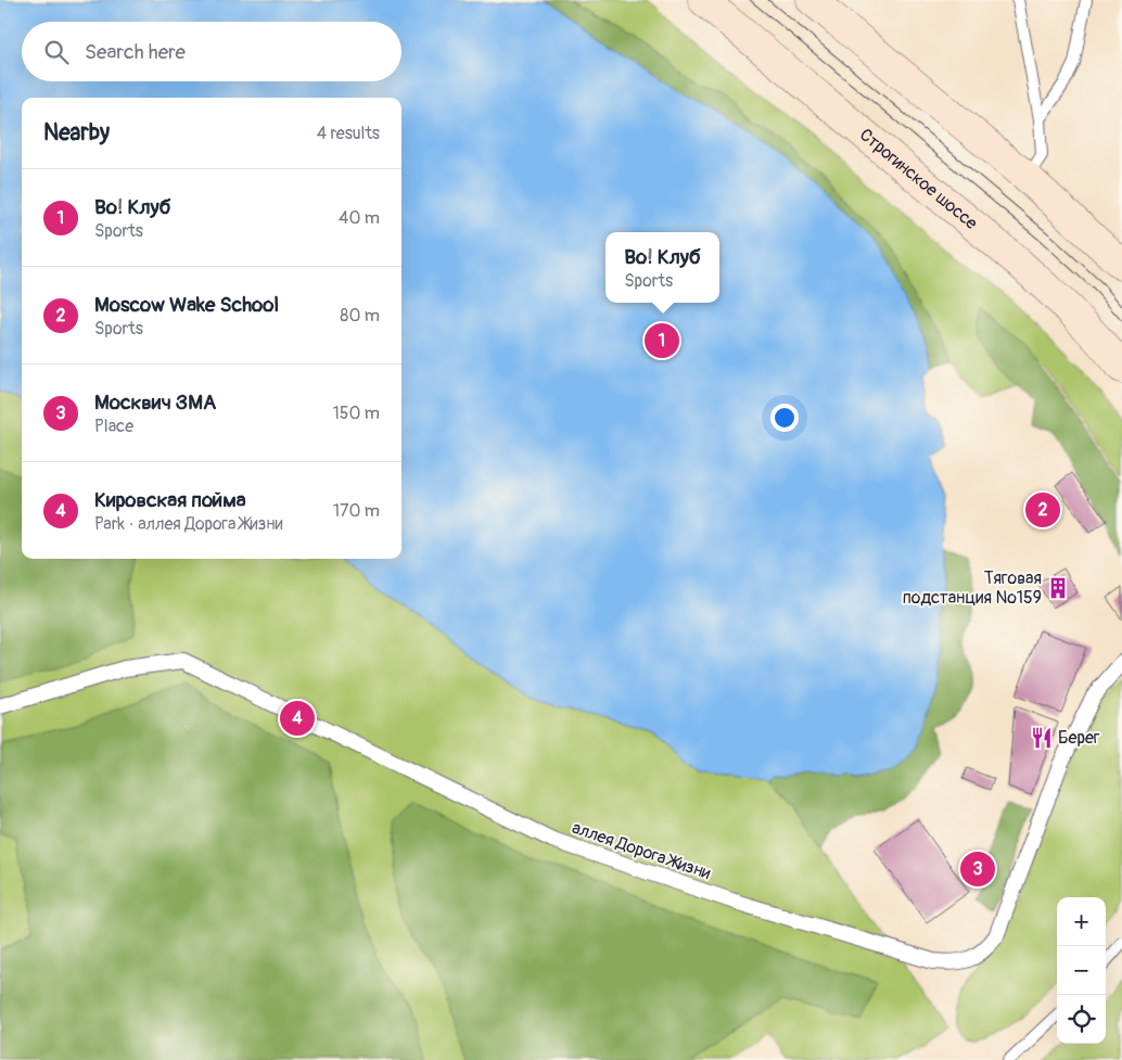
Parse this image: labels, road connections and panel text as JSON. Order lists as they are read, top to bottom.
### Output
{
  "streets": {
    "main road": ["Строгинское шоссе"],
    "street": ["аллея Дорога Жизни"]
  },
  "places": {
    "building": ["Тяговая подстанция №159"],
    "restaurant": ["Берег"]
  },
  "page": {
    "search": "Search here",
    "heading": ["Nearby", "4 results"],
    "list": [
      {
        "mark": "1",
        "name": "Во! Клуб",
        "note": "Sports",
        "value": "40 m"
      },
      {
        "mark": "2",
        "name": "Moscow Wake School",
        "note": "Sports",
        "value": "80 m"
      },
      {
        "mark": "3",
        "name": "Москвич ЗМА",
        "note": "Place",
        "value": "150 m"
      },
      {
        "mark": "4",
        "name": "Кировская пойма",
        "note": "Park · аллея Дорога Жизни",
        "value": "170 m"
      }
    ],
    "popup": ["Во! Клуб", "Sports"],
    "pins": [
      "1",
      "2",
      "4",
      "3"
    ],
    "map_buttons": ["+", "−"]
  }
}
